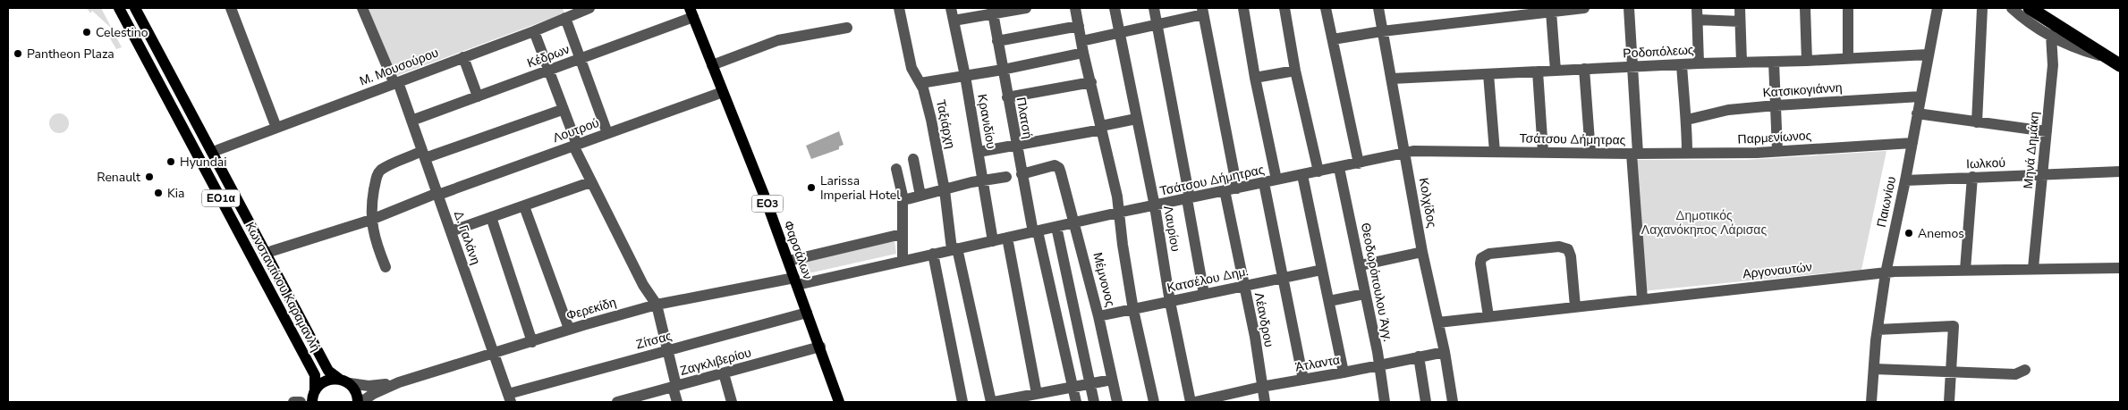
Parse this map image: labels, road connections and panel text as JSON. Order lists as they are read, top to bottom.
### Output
{
  "streets": {
    "main road": [
      "ΕΟ1α",
      "ΕΟ3",
      "Φαρσάλων",
      "Κωνσταντίνου Καραμανλή"
    ],
    "street": [
      "Ροδοπόλεως",
      "Κέδρων",
      "Μ. Μουσούρου",
      "Κατσικογιάννη",
      "Πλατσή",
      "Κρανιδίου",
      "Ταξιάρχη",
      "Λουτρού",
      "Παρμενίωνος",
      "Τσάτσου Δήμητρας",
      "Μηνά Δημάκη",
      "Ιωλκού",
      "Παιωνίου",
      "Κολχίδος",
      "Λαυρίου",
      "Δ. Γαλάνη",
      "Αργοναυτών",
      "Μέμνονος",
      "Κατσέλου Δημ.",
      "Θεοδωρόπουλου Άγγ.",
      "Φερεκίδη",
      "Λέανδρου",
      "Ζίτσας",
      "Ζαγκλιβερίου",
      "Άτλαντα"
    ]
  },
  "crossings": [
    ["Ροδοπόλεως", "Παιωνίου"],
    ["Ροδοπόλεως", "Κολχίδος"],
    ["Κέδρων", "Δ. Γαλάνη"],
    ["Κέδρων", "Φαρσάλων"],
    ["Μ. Μουσούρου", "Δ. Γαλάνη"],
    ["Κατσικογιάννη", "Παιωνίου"],
    ["Πλατσή", "Τσάτσου Δήμητρας"],
    ["Πλατσή", "Μέμνονος"],
    ["Κρανιδίου", "Τσάτσου Δήμητρας"],
    ["Ταξιάρχη", "Τσάτσου Δήμητρας"],
    ["Λουτρού", "Δ. Γαλάνη"],
    ["Λουτρού", "Φαρσάλων"],
    ["Παρμενίωνος", "Τσάτσου Δήμητρας"],
    ["Παρμενίωνος", "Παιωνίου"],
    ["Τσάτσου Δήμητρας", "Κολχίδος"],
    ["Τσάτσου Δήμητρας", "Λαυρίου"],
    ["Τσάτσου Δήμητρας", "Φαρσάλων"],
    ["Τσάτσου Δήμητρας", "Μέμνονος"],
    ["Τσάτσου Δήμητρας", "Θεοδωρόπουλου Άγγ."],
    ["Τσάτσου Δήμητρας", "Φερεκίδη"],
    ["Τσάτσου Δήμητρας", "Λέανδρου"],
    ["Μηνά Δημάκη", "Ιωλκού"],
    ["Μηνά Δημάκη", "Αργοναυτών"],
    ["Ιωλκού", "Παιωνίου"],
    ["ΕΟ1α", "Κωνσταντίνου Καραμανλή"],
    ["ΕΟ1α", "Φερεκίδη"],
    ["Παιωνίου", "Αργοναυτών"],
    ["Κολχίδος", "Αργοναυτών"],
    ["Κολχίδος", "Άτλαντα"],
    ["Λαυρίου", "Κατσέλου Δημ."],
    ["Δ. Γαλάνη", "Φερεκίδη"],
    ["Δ. Γαλάνη", "Ζίτσας"],
    ["Φαρσάλων", "Φερεκίδη"],
    ["Φαρσάλων", "Ζίτσας"],
    ["Φαρσάλων", "Ζαγκλιβερίου"],
    ["Μέμνονος", "Κατσέλου Δημ."],
    ["Κατσέλου Δημ.", "Λέανδρου"],
    ["Θεοδωρόπουλου Άγγ.", "Άτλαντα"],
    ["Κωνσταντίνου Καραμανλή", "Φερεκίδη"],
    ["Λέανδρου", "Άτλαντα"]
  ],
  "parks": ["Δημοτικός Λαχανόκηπος Λάρισας"],
  "places": [
    "Celestino",
    "Pantheon Plaza",
    "Hyundai",
    "Renault",
    "Larissa Imperial Hotel",
    "Kia",
    "Anemos"
  ]
}
